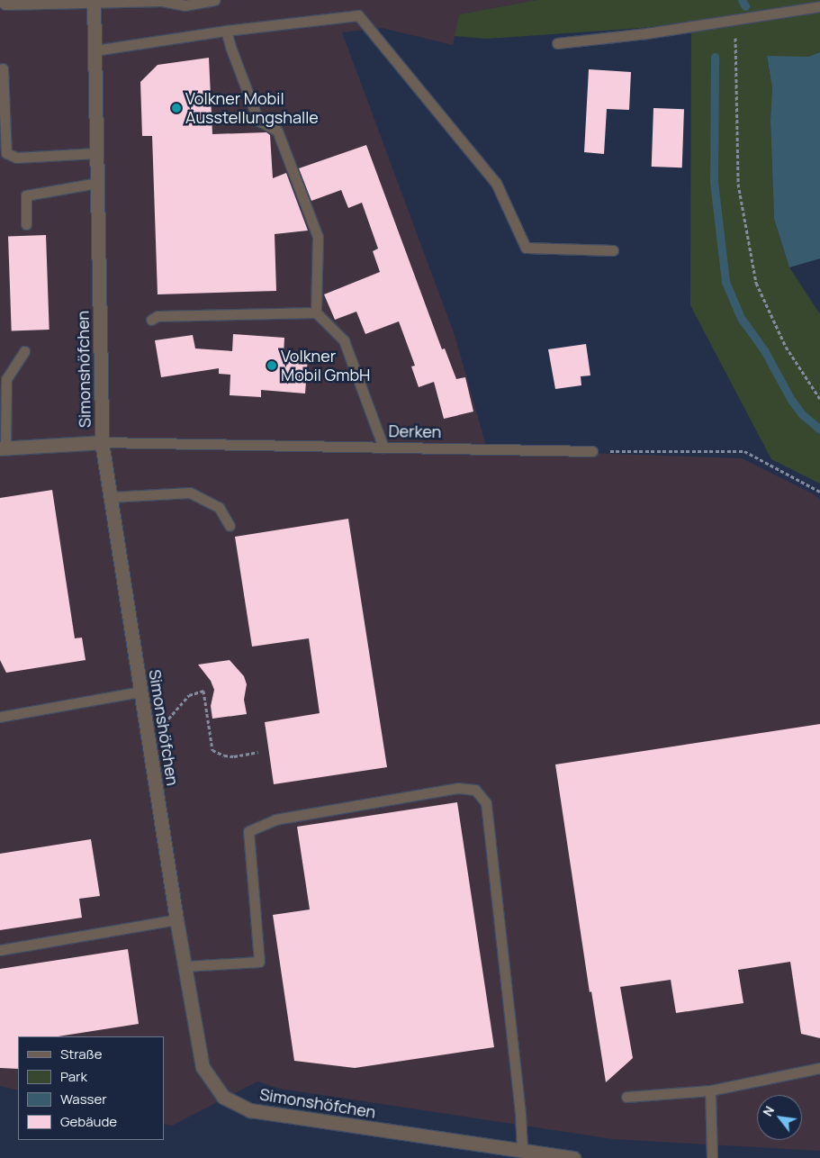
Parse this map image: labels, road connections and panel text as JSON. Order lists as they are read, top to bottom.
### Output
{
  "streets": {
    "street": ["Simonshöfchen", "Derken"]
  },
  "crossings": [
    ["Simonshöfchen", "Derken"]
  ],
  "places": ["Volkner Mobil Ausstellungshalle", "Volkner Mobil GmbH"],
  "legend": [
    "Straße",
    "Park",
    "Wasser",
    "Gebäude"
  ],
  "north": "top left"
}
